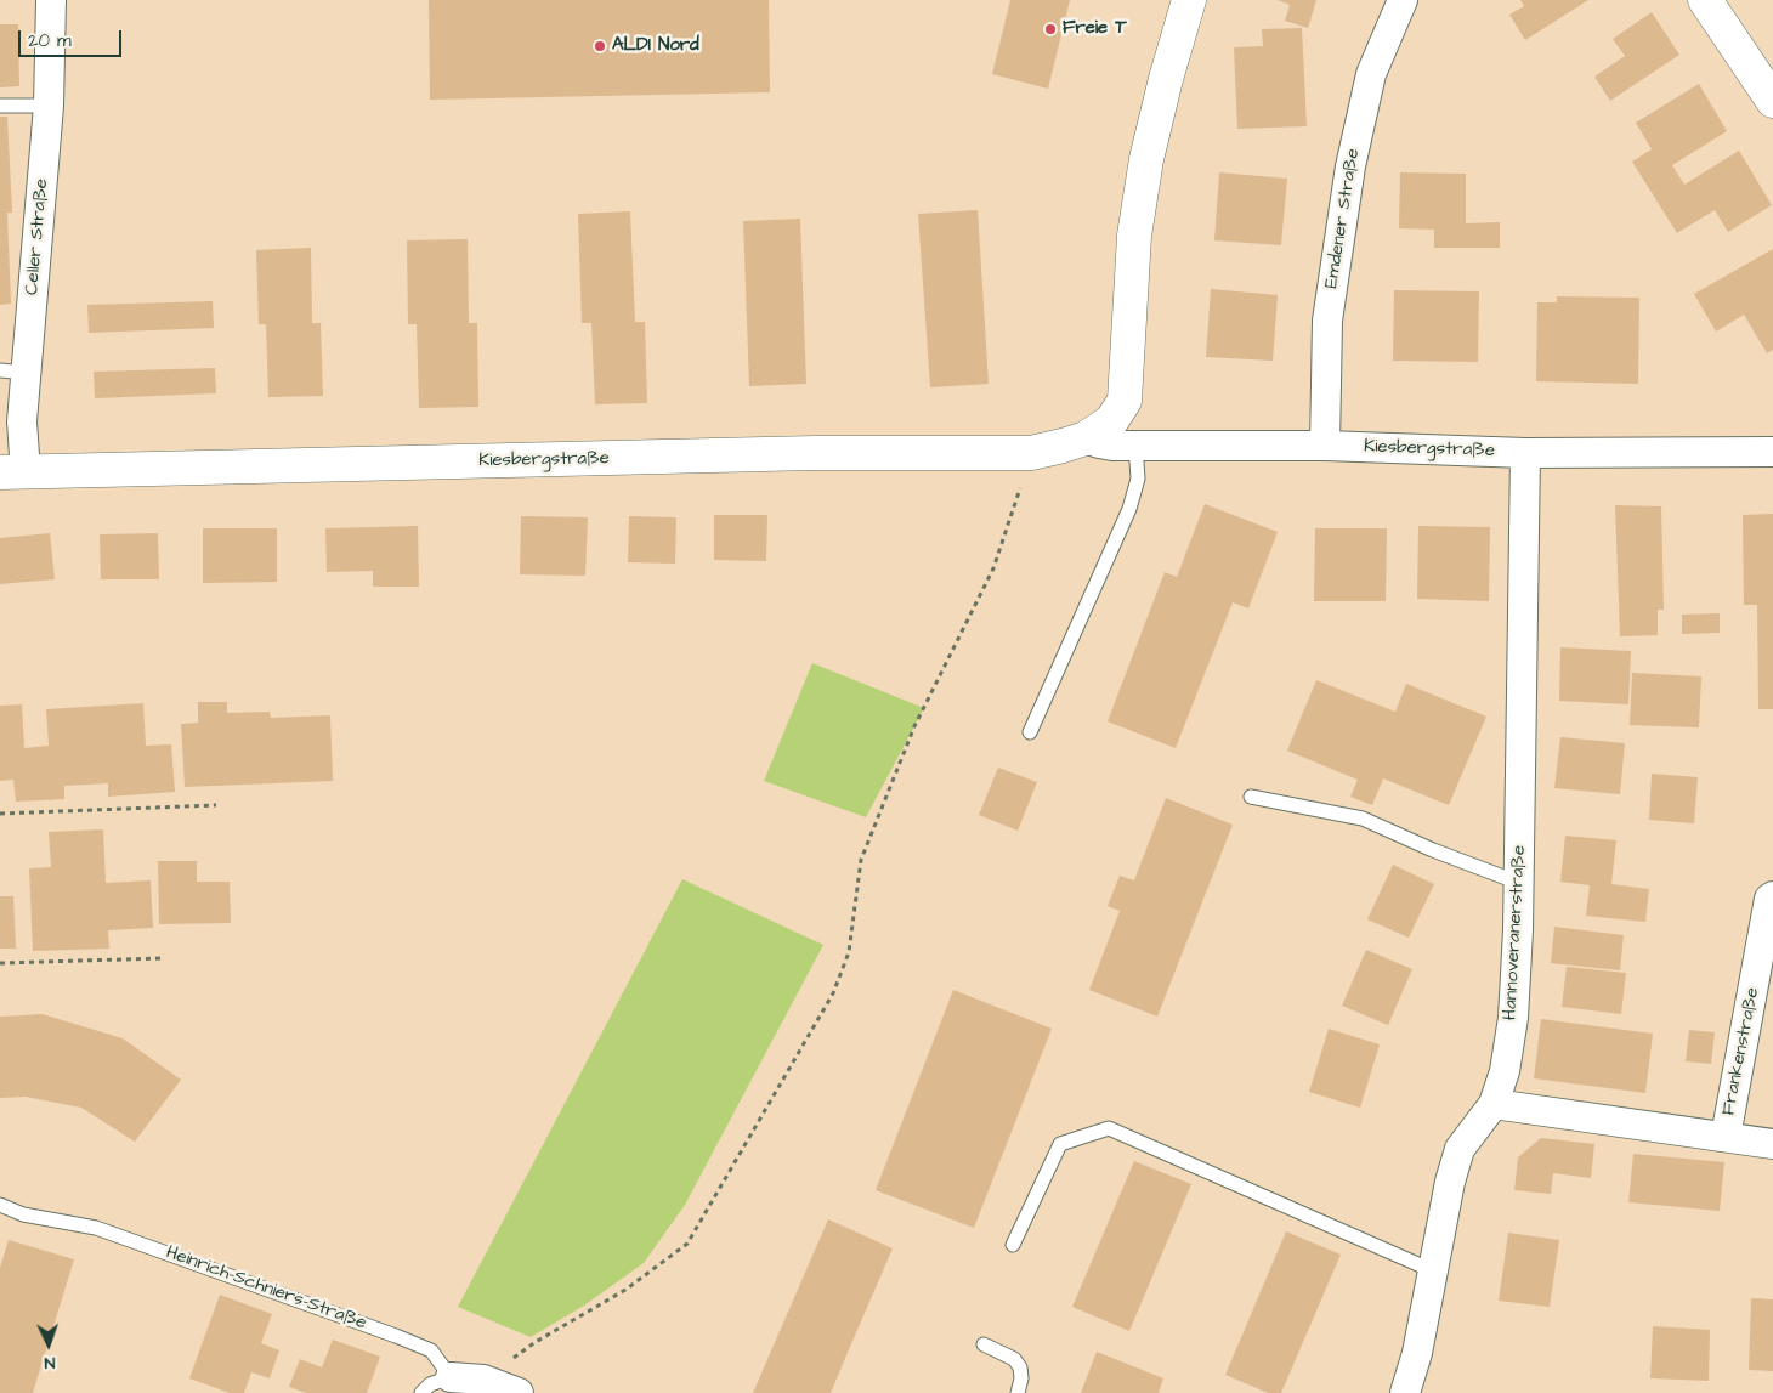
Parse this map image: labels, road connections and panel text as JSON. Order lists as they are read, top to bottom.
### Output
{
  "streets": {
    "street": [
      "Emdener Straße",
      "Celler Straße",
      "Kiesbergstraße",
      "Hannoveranerstraße",
      "Frankenstraße"
    ],
    "lane": ["Heinrich-Schniers-Straße"]
  },
  "crossings": [
    ["Emdener Straße", "Kiesbergstraße"],
    ["Celler Straße", "Kiesbergstraße"],
    ["Kiesbergstraße", "Hannoveranerstraße"],
    ["Hannoveranerstraße", "Frankenstraße"]
  ],
  "places": ["Freie T", "ALDI Nord"],
  "scale_bar": "20 m",
  "north": "bottom"
}
